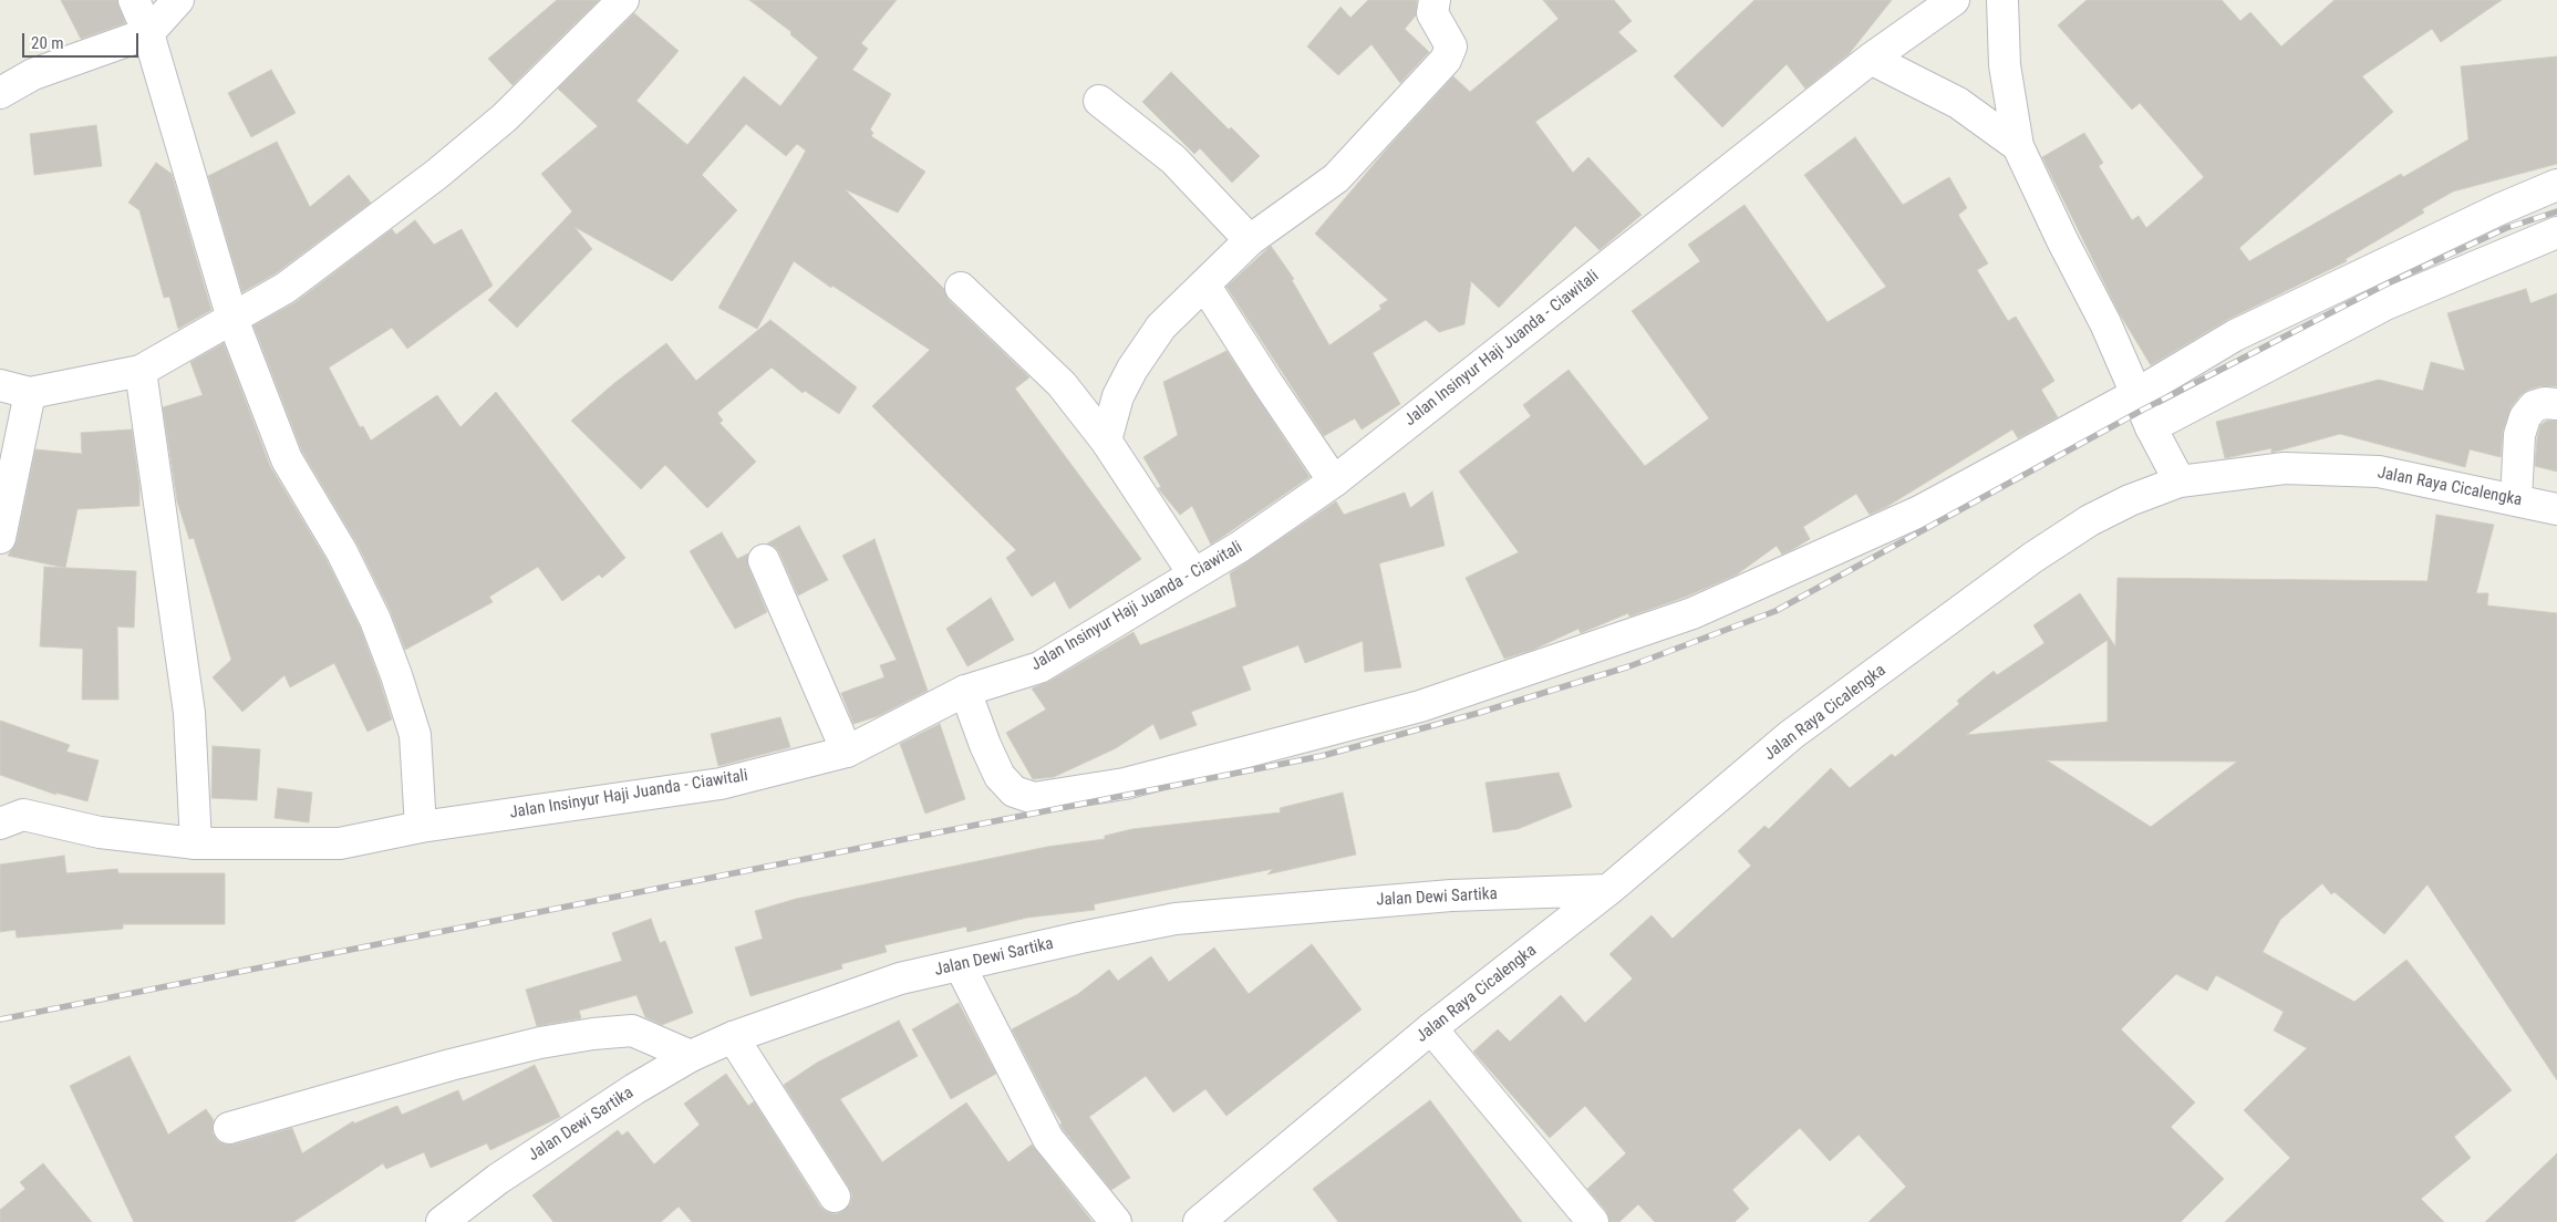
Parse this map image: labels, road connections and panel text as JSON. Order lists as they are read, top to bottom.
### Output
{
  "streets": {
    "street": ["Jalan Insinyur Haji Juanda - Ciawitali", "Jalan Raya Cicalengka", "Jalan Dewi Sartika"]
  },
  "crossings": [
    ["Jalan Raya Cicalengka", "Jalan Dewi Sartika"]
  ],
  "scale_bar": "20 m"
}
